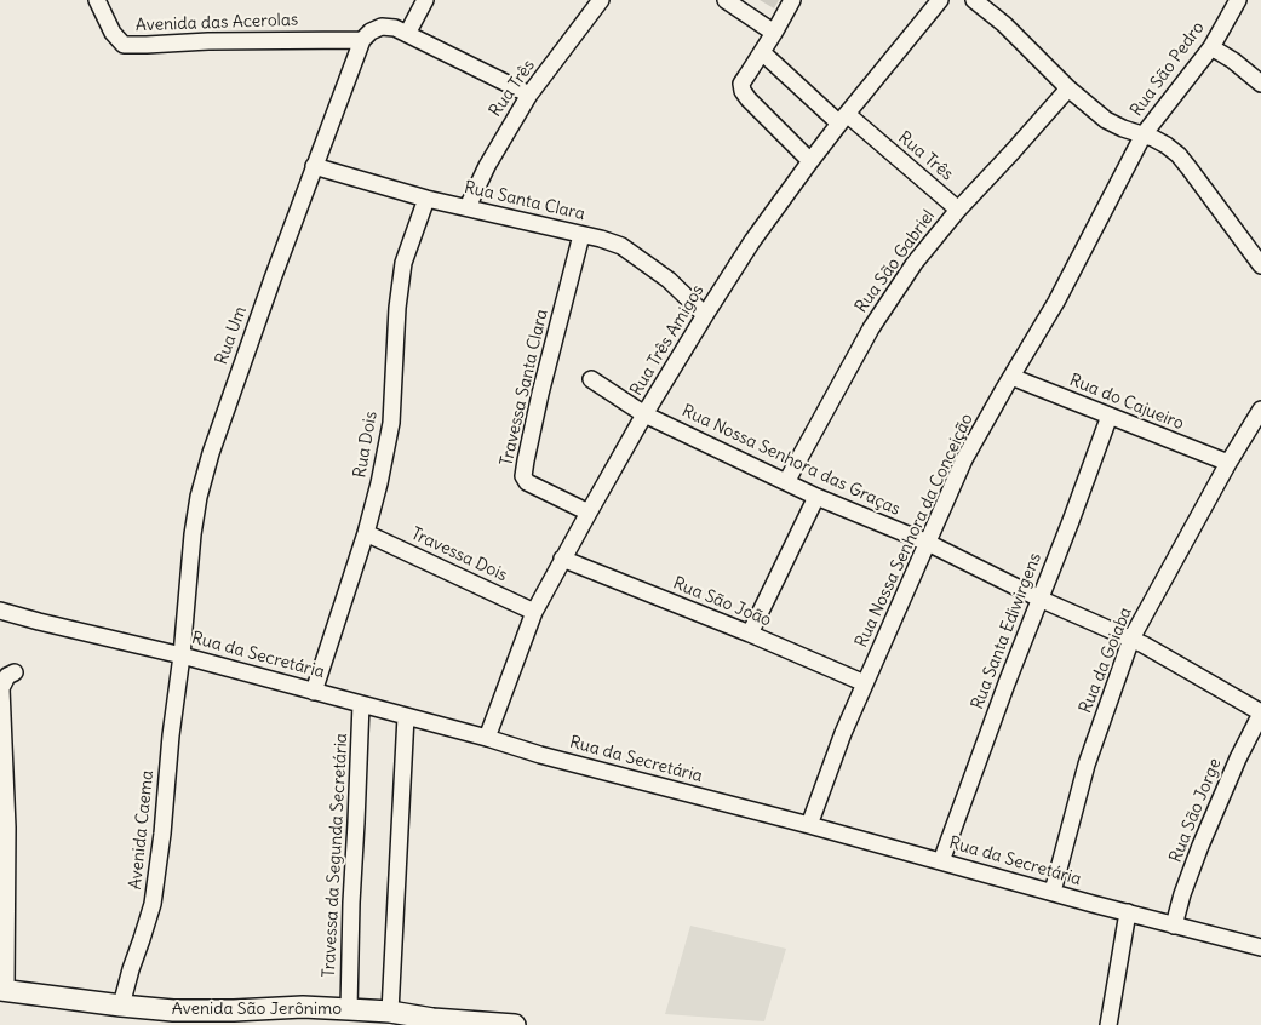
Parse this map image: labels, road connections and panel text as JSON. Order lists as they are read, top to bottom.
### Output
{
  "streets": {
    "main road": ["Avenida São Jerônimo"],
    "street": [
      "Avenida das Acerolas",
      "Rua São Pedro",
      "Rua Três",
      "Rua Santa Clara",
      "Rua São Gabriel",
      "Rua Um",
      "Rua Três Amigos",
      "Travessa Santa Clara",
      "Rua do Cajueiro",
      "Rua Dois",
      "Rua Nossa Senhora das Graças",
      "Rua Nossa Senhora da Conceição",
      "Travessa Dois",
      "Rua São João",
      "Rua Santa Ediwirgens",
      "Rua da Secretária",
      "Rua da Goiaba",
      "Rua São Jorge",
      "Avenida Caema",
      "Travessa da Segunda Secretária"
    ]
  },
  "crossings": [
    ["Avenida das Acerolas", "Rua Um"],
    ["Rua São Pedro", "Rua Nossa Senhora da Conceição"],
    ["Rua Três", "Rua Santa Clara"],
    ["Rua Três", "Rua São Gabriel"],
    ["Rua Três", "Rua Três Amigos"],
    ["Rua Santa Clara", "Rua Um"],
    ["Rua Santa Clara", "Rua Três Amigos"],
    ["Rua Santa Clara", "Travessa Santa Clara"],
    ["Rua Santa Clara", "Rua Dois"],
    ["Rua São Gabriel", "Rua Nossa Senhora das Graças"],
    ["Rua Um", "Rua da Secretária"],
    ["Rua Um", "Avenida Caema"],
    ["Rua Três Amigos", "Travessa Santa Clara"],
    ["Rua Três Amigos", "Rua Nossa Senhora das Graças"],
    ["Rua Três Amigos", "Travessa Dois"],
    ["Rua Três Amigos", "Rua São João"],
    ["Rua Três Amigos", "Rua da Secretária"],
    ["Rua do Cajueiro", "Rua Nossa Senhora da Conceição"],
    ["Rua do Cajueiro", "Rua Santa Ediwirgens"],
    ["Rua do Cajueiro", "Rua da Goiaba"],
    ["Rua Dois", "Travessa Dois"],
    ["Rua Dois", "Rua da Secretária"],
    ["Rua Nossa Senhora das Graças", "Rua Nossa Senhora da Conceição"],
    ["Rua Nossa Senhora das Graças", "Rua Santa Ediwirgens"],
    ["Rua Nossa Senhora das Graças", "Rua da Goiaba"],
    ["Rua Nossa Senhora das Graças", "Rua São Jorge"],
    ["Rua Nossa Senhora da Conceição", "Rua São João"],
    ["Rua Nossa Senhora da Conceição", "Rua da Secretária"],
    ["Rua Santa Ediwirgens", "Rua da Secretária"],
    ["Rua da Secretária", "Rua da Goiaba"],
    ["Rua da Secretária", "Rua São Jorge"],
    ["Rua da Secretária", "Avenida Caema"],
    ["Rua da Secretária", "Travessa da Segunda Secretária"],
    ["Avenida Caema", "Avenida São Jerônimo"],
    ["Travessa da Segunda Secretária", "Avenida São Jerônimo"]
  ]
}
